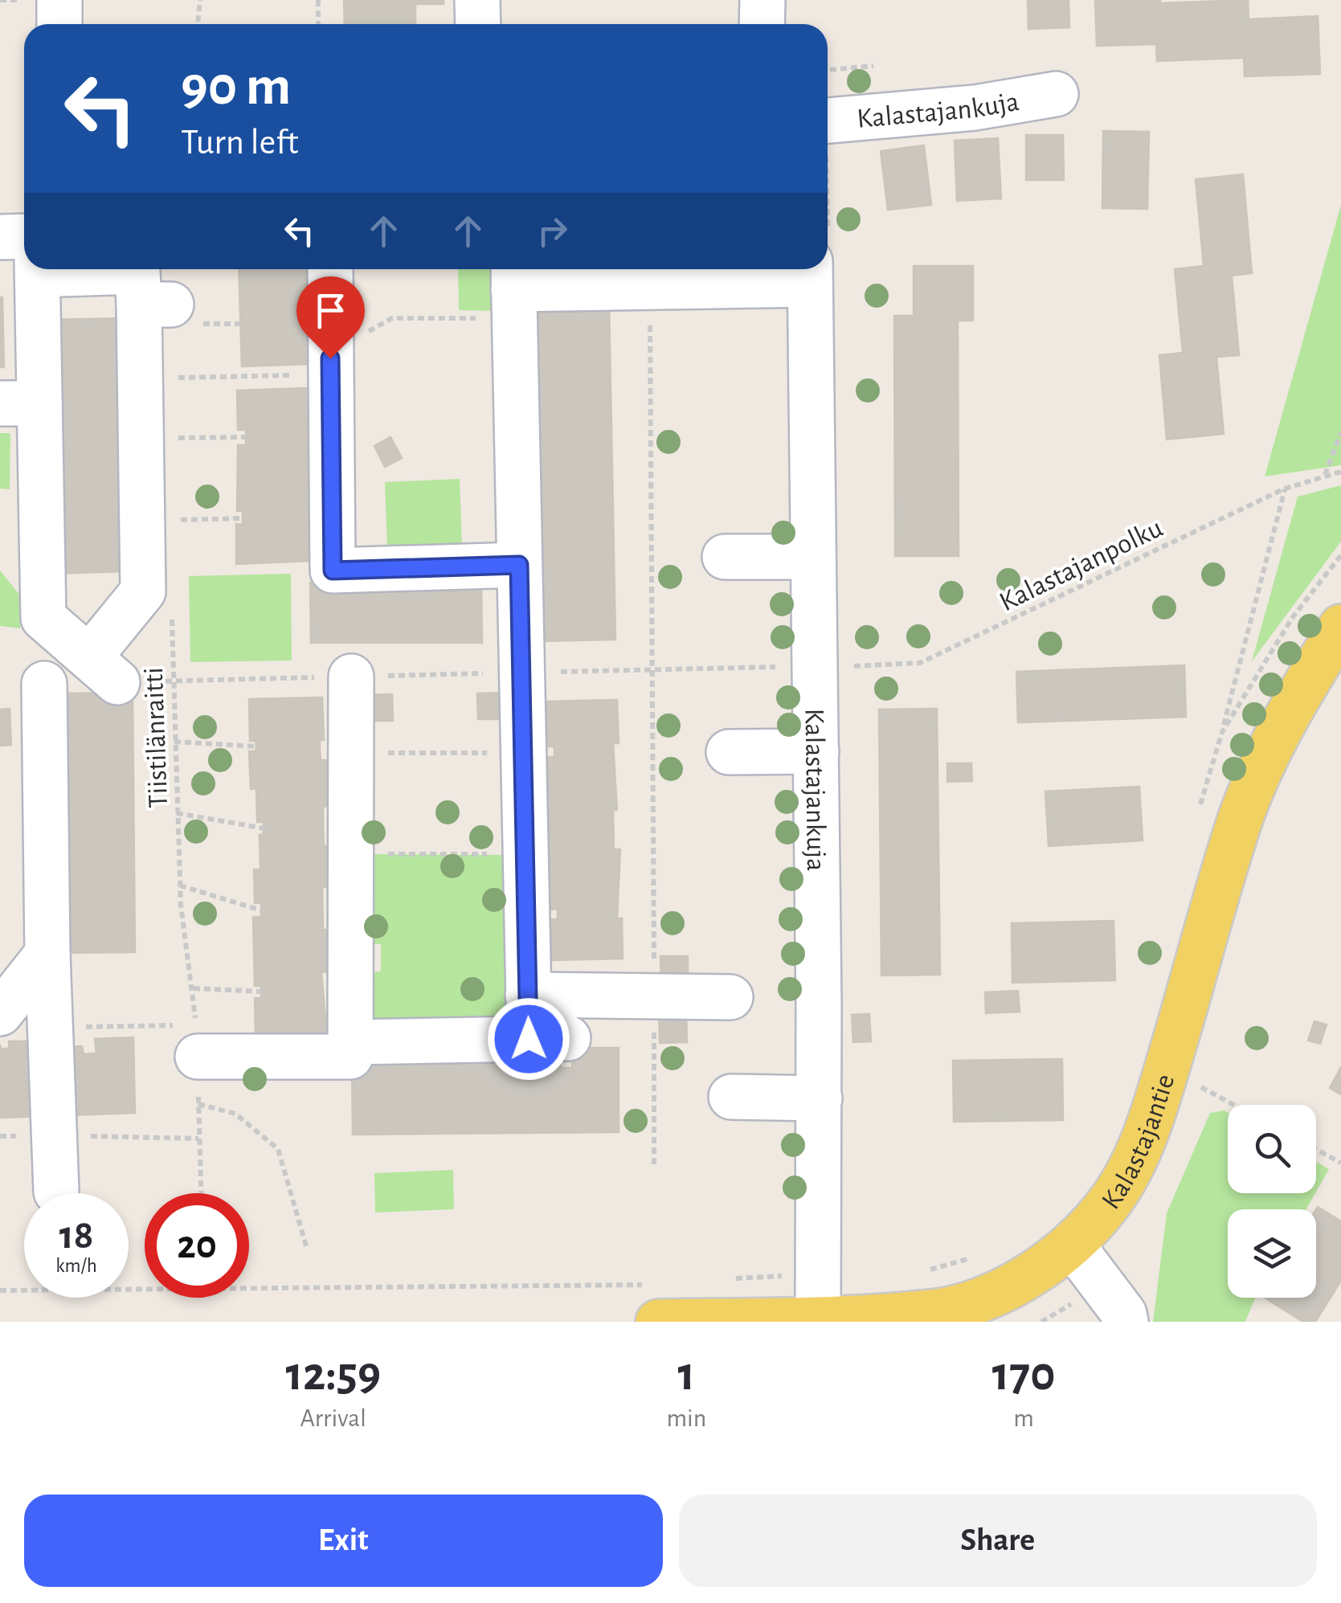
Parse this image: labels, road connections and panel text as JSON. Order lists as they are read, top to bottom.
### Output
{
  "streets": {
    "main road": ["Kalastajantie"],
    "street": ["Kalastajankuja"],
    "path": ["Kalastajanpolku", "Tiistilänraitti"]
  },
  "crossings": [
    ["Kalastajankuja", "Kalastajantie"]
  ],
  "page": {
    "turn": ["90 m", "Turn left"],
    "speed": "18 km/h",
    "limit": "20",
    "eta": [
      "12:59",
      "Arrival",
      "1",
      "min",
      "170",
      "m"
    ],
    "buttons": ["Exit", "Share"]
  }
}
